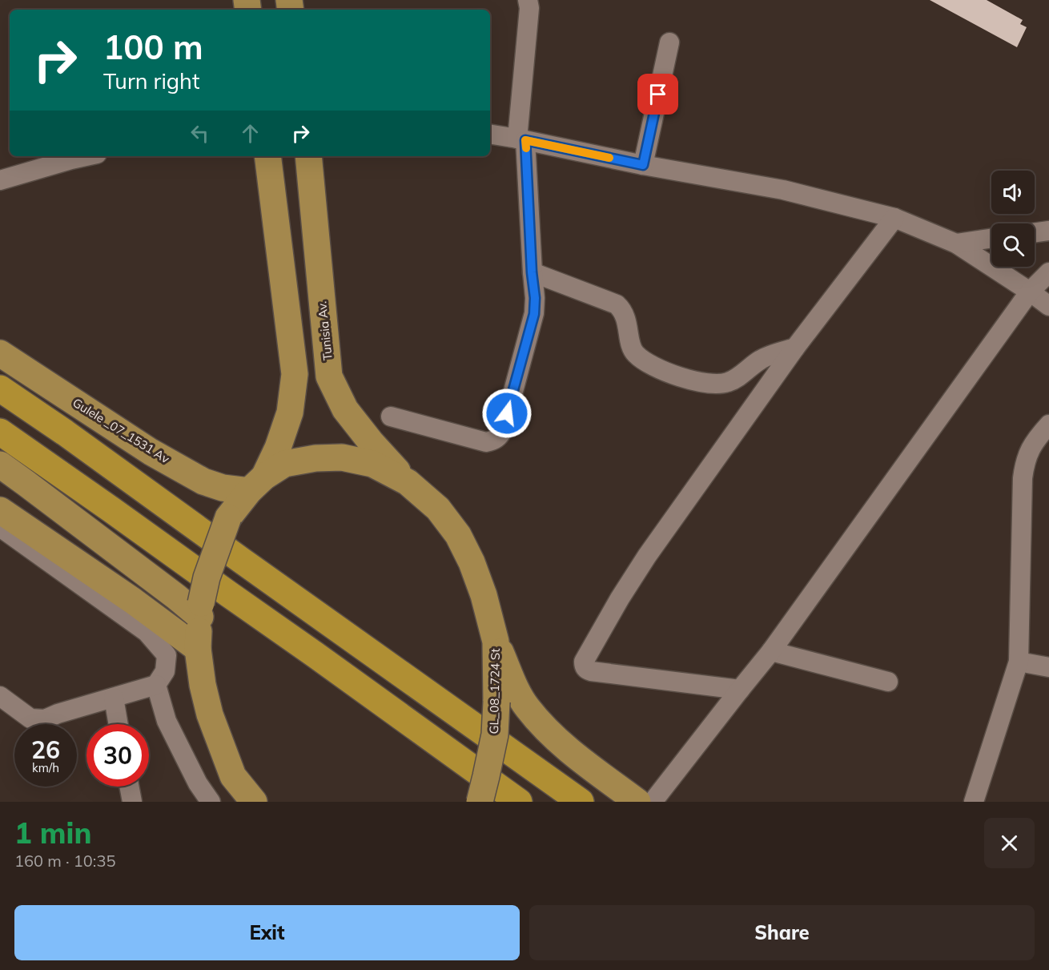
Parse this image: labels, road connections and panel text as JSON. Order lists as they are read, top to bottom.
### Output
{
  "streets": {
    "main road": ["Tunisia Av.", "Gulele _07_1531 Av", "GL_08_1724 St"]
  },
  "crossings": [
    ["Tunisia Av.", "GL_08_1724 St"],
    ["Gulele _07_1531 Av", "GL_08_1724 St"]
  ],
  "page": {
    "turn": ["100 m", "Turn right"],
    "speed": "26 km/h",
    "limit": "30",
    "heading": ["1 min", "160 m · 10:35"],
    "buttons": ["Exit", "Share"]
  }
}
